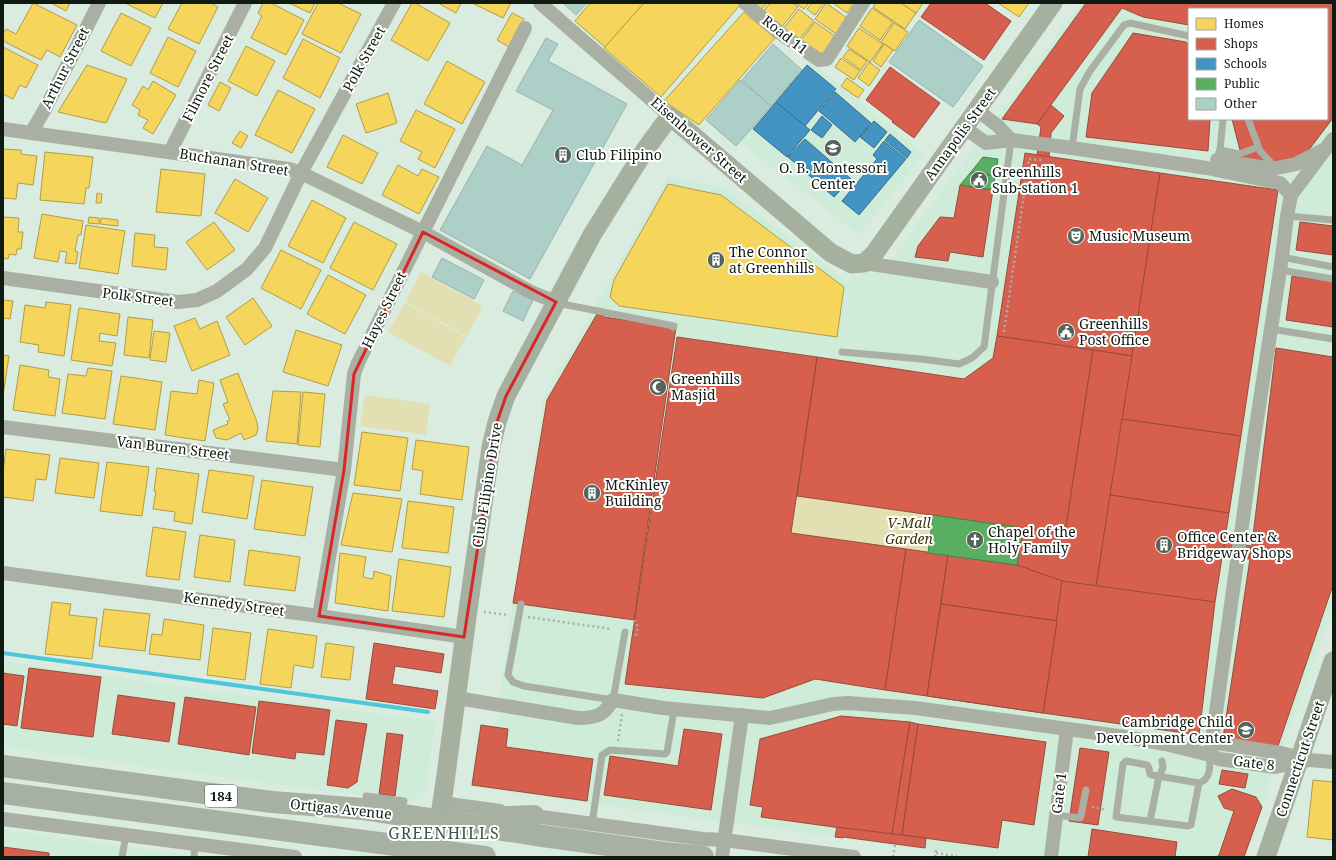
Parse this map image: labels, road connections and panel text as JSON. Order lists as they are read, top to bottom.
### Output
{
  "streets": {
    "main road": ["184", "Ortigas Avenue"],
    "street": [
      "Road 11",
      "Polk Street",
      "Arthur Street",
      "Filmore Street",
      "Annapolis Street",
      "Eisenhower Street",
      "Buchanan Street",
      "Hayes Street",
      "Van Buren Street",
      "Club Filipino Drive",
      "Kennedy Street",
      "Connecticut Street",
      "Gate 8",
      "Gate 1"
    ]
  },
  "crossings": [
    ["Polk Street", "Buchanan Street"],
    ["Arthur Street", "Buchanan Street"],
    ["Filmore Street", "Buchanan Street"],
    ["Annapolis Street", "Eisenhower Street"],
    ["Eisenhower Street", "Club Filipino Drive"],
    ["Buchanan Street", "Hayes Street"],
    ["Buchanan Street", "Club Filipino Drive"],
    ["Hayes Street", "Van Buren Street"],
    ["Hayes Street", "Kennedy Street"],
    ["Club Filipino Drive", "Kennedy Street"],
    ["Club Filipino Drive", "Ortigas Avenue"],
    ["Connecticut Street", "Gate 8"],
    ["Gate 8", "Gate 1"]
  ],
  "districts": ["GREENHILLS"],
  "parks": ["V-Mall Garden"],
  "places": {
    "school or university": ["O. B. Montessori Center", "Cambridge Child Development Center"],
    "building": [
      "Club Filipino",
      "The Connor at Greenhills",
      "McKinley Building",
      "Office Center & Bridgeway Shops"
    ],
    "public building": ["Greenhills Sub-station 1", "Greenhills Post Office"],
    "theatre": ["Music Museum"],
    "mosque": ["Greenhills Masjid"],
    "church": ["Chapel of the Holy Family"]
  },
  "legend": [
    "Homes",
    "Shops",
    "Schools",
    "Public",
    "Other"
  ]
}
